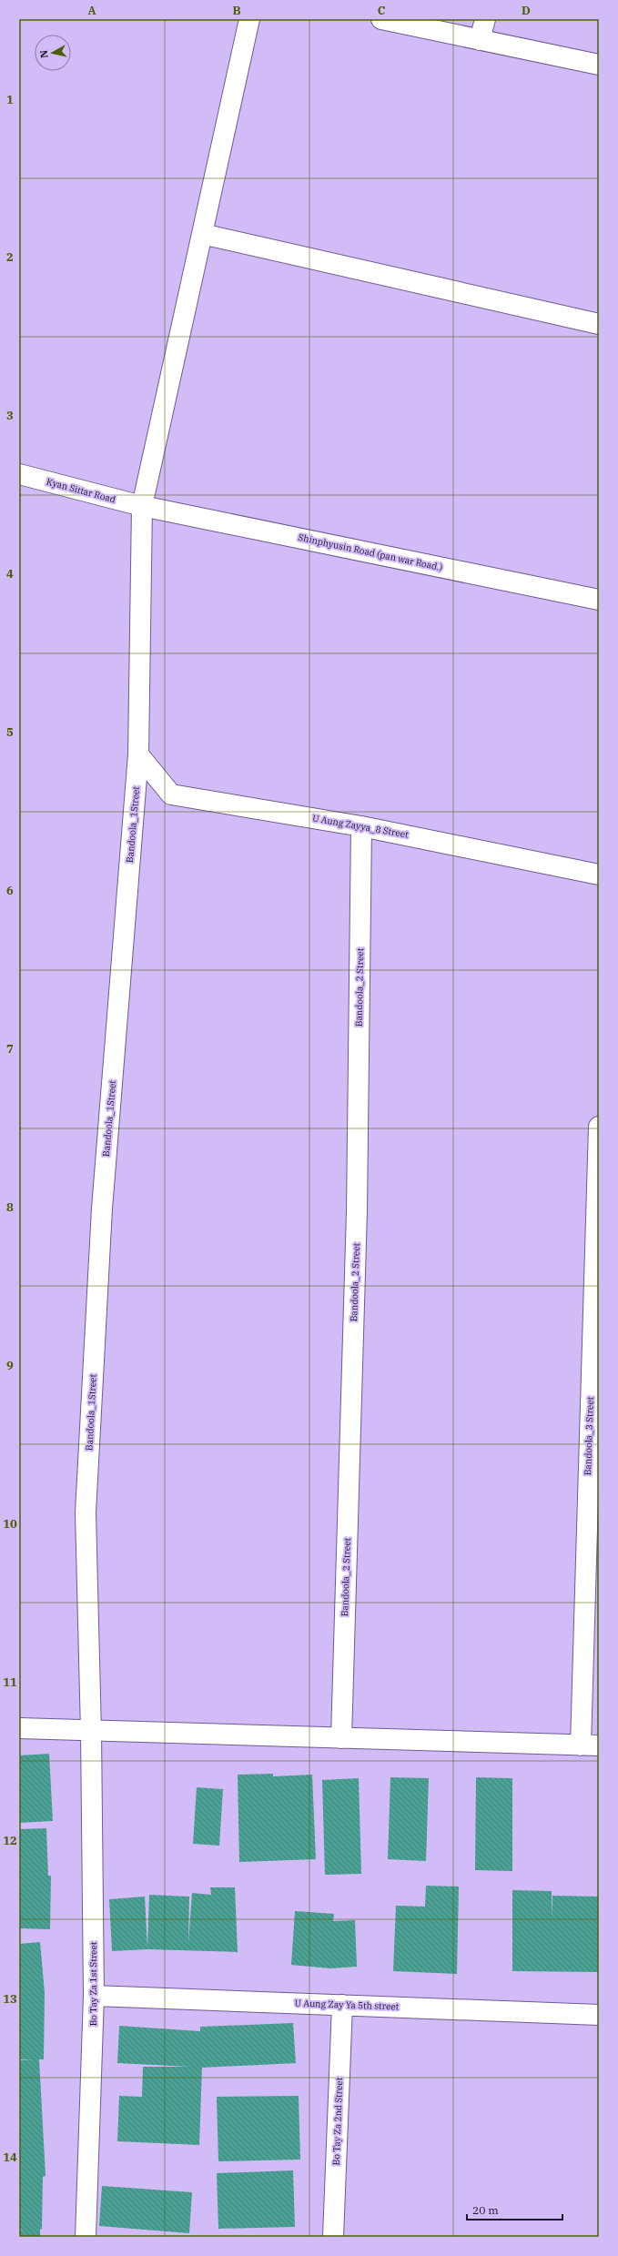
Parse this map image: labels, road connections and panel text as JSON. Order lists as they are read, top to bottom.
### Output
{
  "streets": {
    "street": [
      "Kyan Sittar Road",
      "Shinphyusin Road (pan war Road.)",
      "Bandoola_1Street",
      "U Aung Zayya_8 Street",
      "Bandoola_2 Street",
      "Bandoola_3 Street",
      "Bo Tay Za 1st Street",
      "U Aung Zay Ya 5th street",
      "Bo Tay Za 2nd Street"
    ]
  },
  "crossings": [
    ["Kyan Sittar Road", "Shinphyusin Road (pan war Road.)"],
    ["Kyan Sittar Road", "Bandoola_1Street"],
    ["Shinphyusin Road (pan war Road.)", "Bandoola_1Street"],
    ["Bandoola_1Street", "U Aung Zayya_8 Street"],
    ["Bandoola_1Street", "Bo Tay Za 1st Street"],
    ["U Aung Zayya_8 Street", "Bandoola_2 Street"],
    ["Bo Tay Za 1st Street", "U Aung Zay Ya 5th street"],
    ["U Aung Zay Ya 5th street", "Bo Tay Za 2nd Street"]
  ],
  "scale_bar": "20 m",
  "north": "left",
  "grid": {
    "columns": [
      "A",
      "B",
      "C",
      "D"
    ],
    "rows": [
      "1",
      "2",
      "3",
      "4",
      "5",
      "6",
      "7",
      "8",
      "9",
      "10",
      "11",
      "12",
      "13",
      "14"
    ]
  }
}
